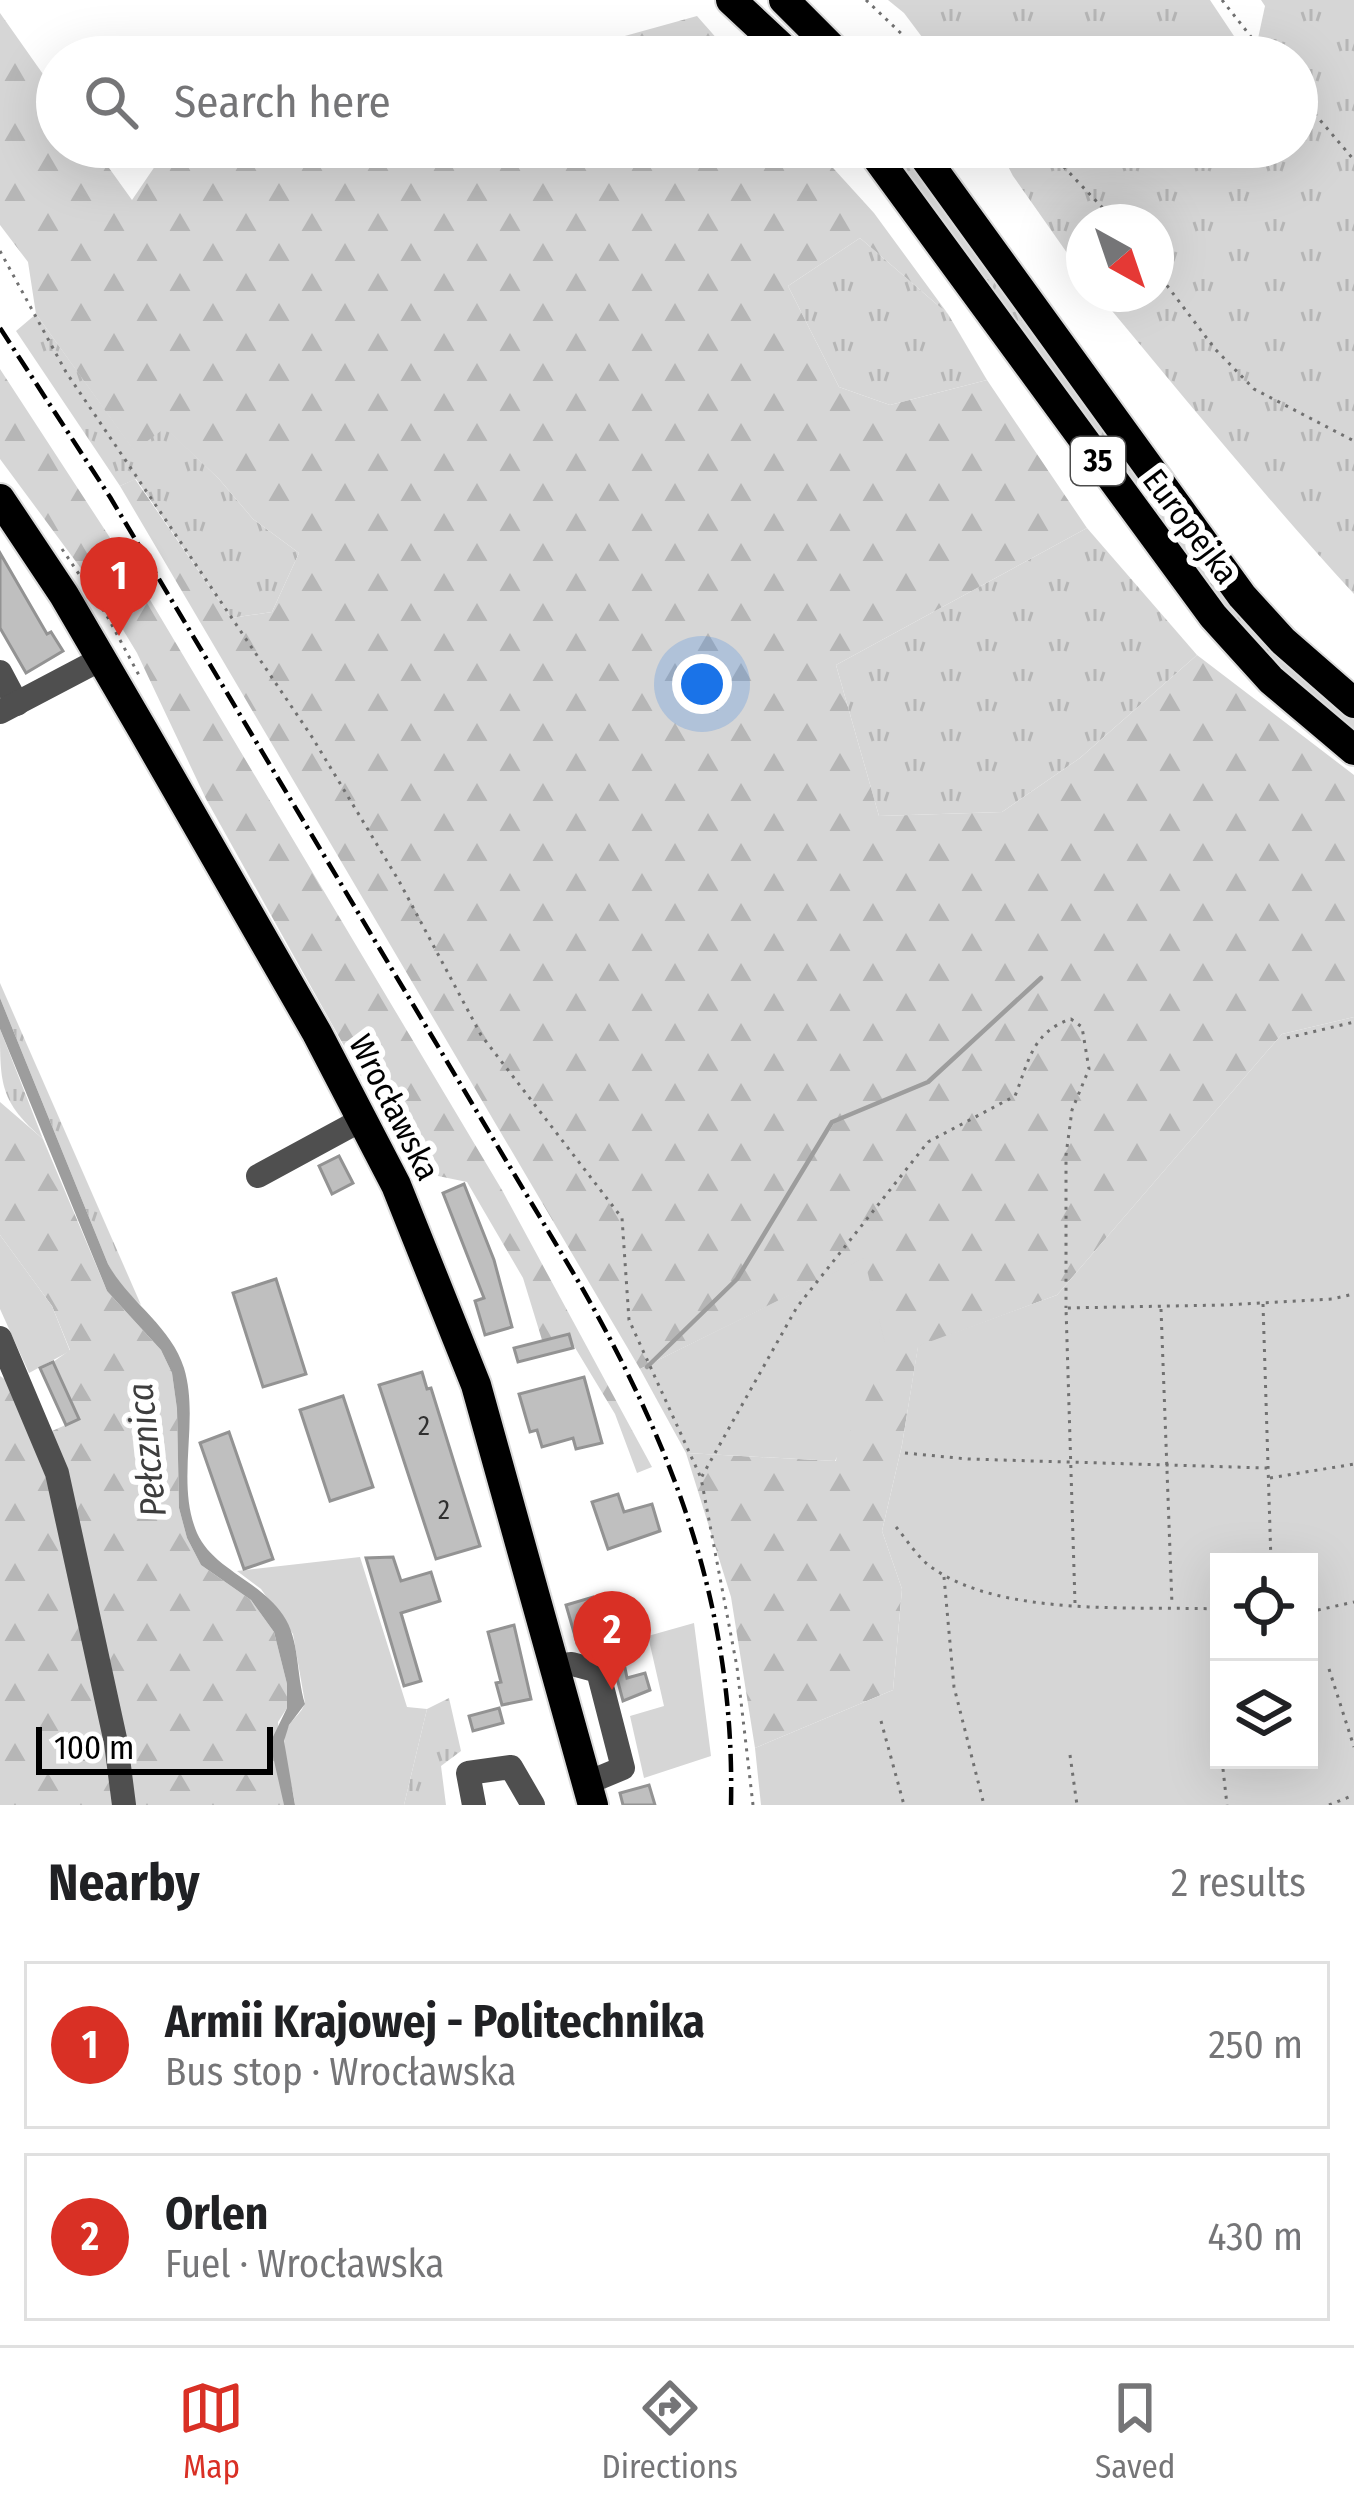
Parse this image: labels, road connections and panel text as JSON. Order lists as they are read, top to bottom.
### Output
{
  "streets": {
    "main road": ["35", "Europejka", "Wrocławska"]
  },
  "water": ["Pełcznica"],
  "house_numbers": ["2", "2"],
  "scale_bar": "100 m",
  "north": "bottom right",
  "page": {
    "search": "Search here",
    "pins": ["1", "2"],
    "scale": "100 m",
    "heading": ["Nearby", "2 results"],
    "list": [
      {
        "mark": "1",
        "name": "Armii Krajowej - Politechnika",
        "note": "Bus stop · Wrocławska",
        "value": "250 m"
      },
      {
        "mark": "2",
        "name": "Orlen",
        "note": "Fuel · Wrocławska",
        "value": "430 m"
      }
    ],
    "nav": ["Map", "Directions", "Saved"]
  }
}
